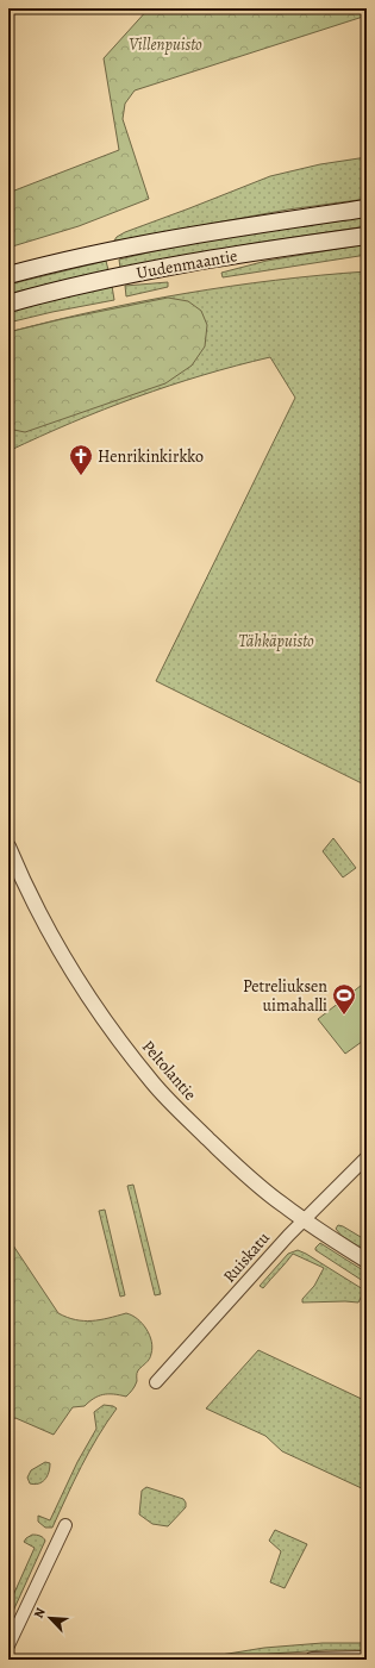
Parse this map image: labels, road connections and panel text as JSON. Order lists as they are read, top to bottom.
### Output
{
  "streets": {
    "main road": ["Uudenmaantie"],
    "street": ["Peltolantie", "Ruiskatu"]
  },
  "crossings": [
    ["Peltolantie", "Ruiskatu"]
  ],
  "parks": ["Villenpuisto", "Tähkäpuisto"],
  "places": {
    "church": ["Henrikinkirkko"],
    "sports": ["Petreliuksen uimahalli"]
  },
  "north": "top left"
}
